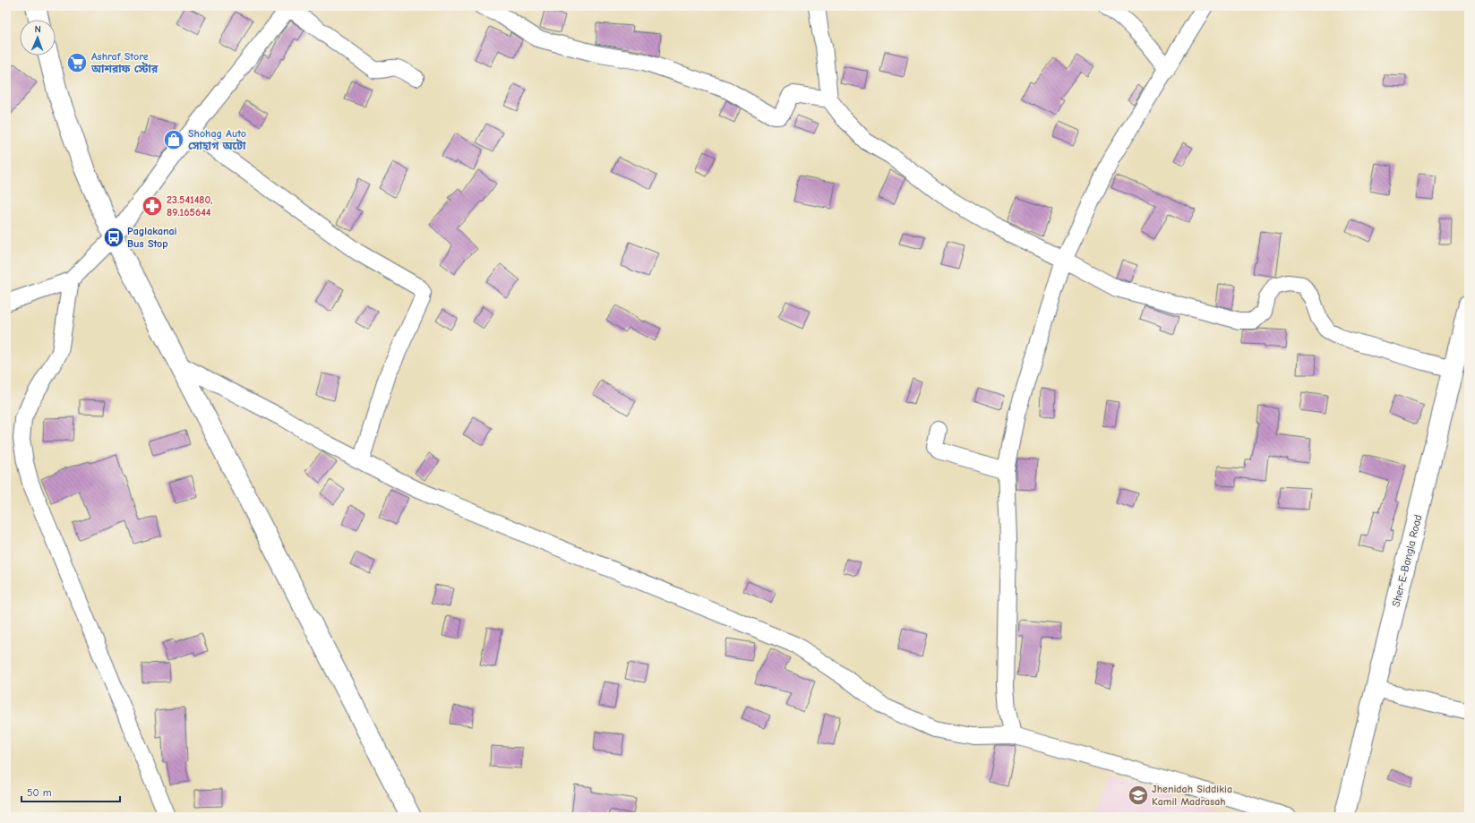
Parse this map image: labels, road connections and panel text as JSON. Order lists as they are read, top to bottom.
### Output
{
  "streets": {
    "highway": ["Sher-E-Bangla Road"]
  },
  "places": {
    "supermarket": ["Ashraf Store আশরাফ স্টোর"],
    "shop": ["Shohag Auto সোহাগ অটো"],
    "pharmacy": ["23.541480, 89.165644"],
    "bus stop": ["Paglakanai Bus Stop"],
    "school or university": ["Jhenidah Siddikia Kamil Madrasah"]
  },
  "scale_bar": "50 m",
  "north": "top"
}
